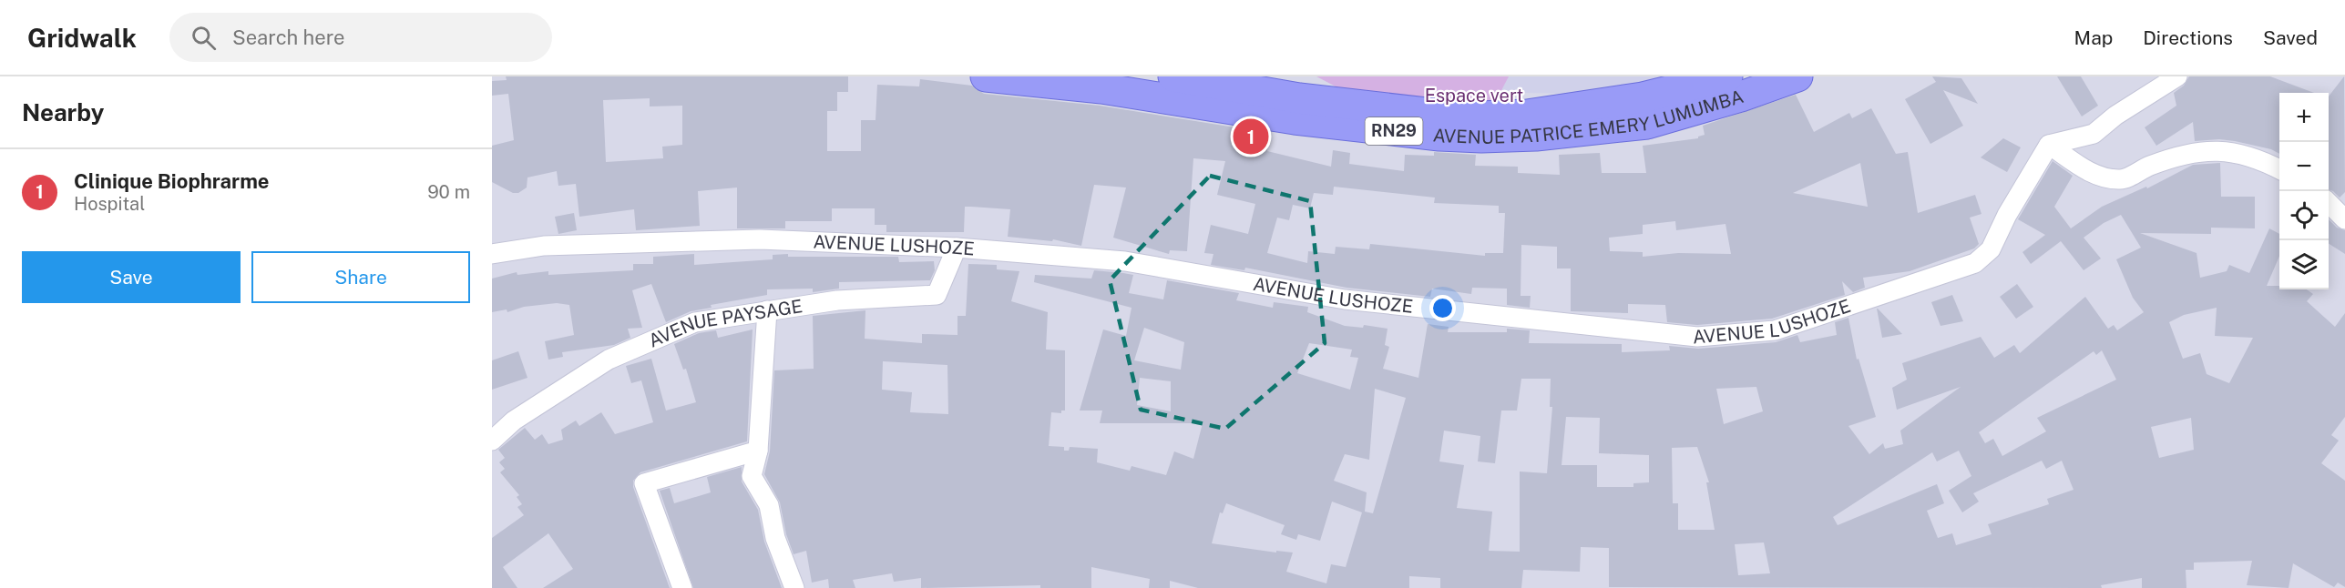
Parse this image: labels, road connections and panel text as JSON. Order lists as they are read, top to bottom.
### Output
{
  "streets": {
    "main road": ["AVENUE PATRICE EMERY LUMUMBA", "RN29"],
    "street": ["AVENUE LUSHOZE", "AVENUE PAYSAGE"]
  },
  "crossings": [
    ["AVENUE LUSHOZE", "AVENUE PAYSAGE"]
  ],
  "parks": ["Espace vert"],
  "page": {
    "header": "Gridwalk",
    "search": "Search here",
    "nav": ["Map", "Directions", "Saved"],
    "heading": "Nearby",
    "map_buttons": ["+", "−"],
    "pins": "1",
    "list": [
      {
        "mark": "1",
        "name": "Clinique Biophrarme",
        "note": "Hospital",
        "value": "90 m"
      }
    ],
    "buttons": ["Save", "Share"]
  }
}
